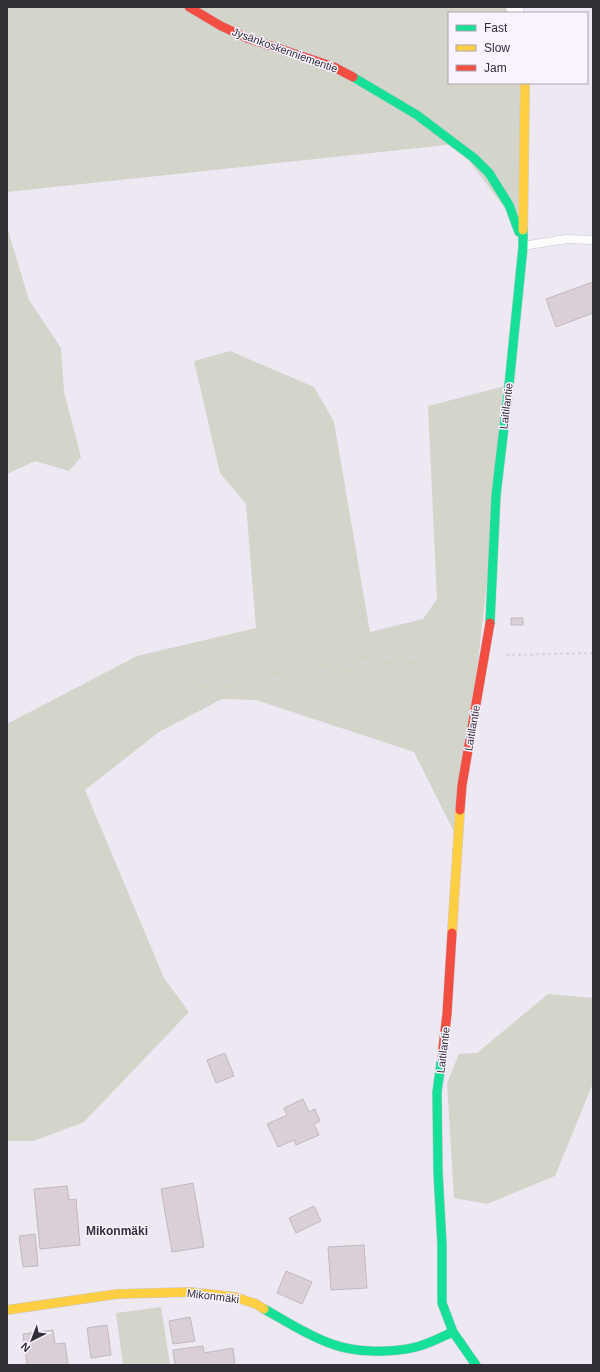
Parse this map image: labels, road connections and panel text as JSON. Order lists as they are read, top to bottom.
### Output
{
  "streets": {
    "street": ["Jysänkoskenniementie", "Laitilantie", "Mikonmäki"]
  },
  "crossings": [
    ["Jysänkoskenniementie", "Laitilantie"],
    ["Laitilantie", "Mikonmäki"]
  ],
  "districts": ["Mikonmäki"],
  "legend": ["Fast", "Slow", "Jam"],
  "north": "bottom left"
}
